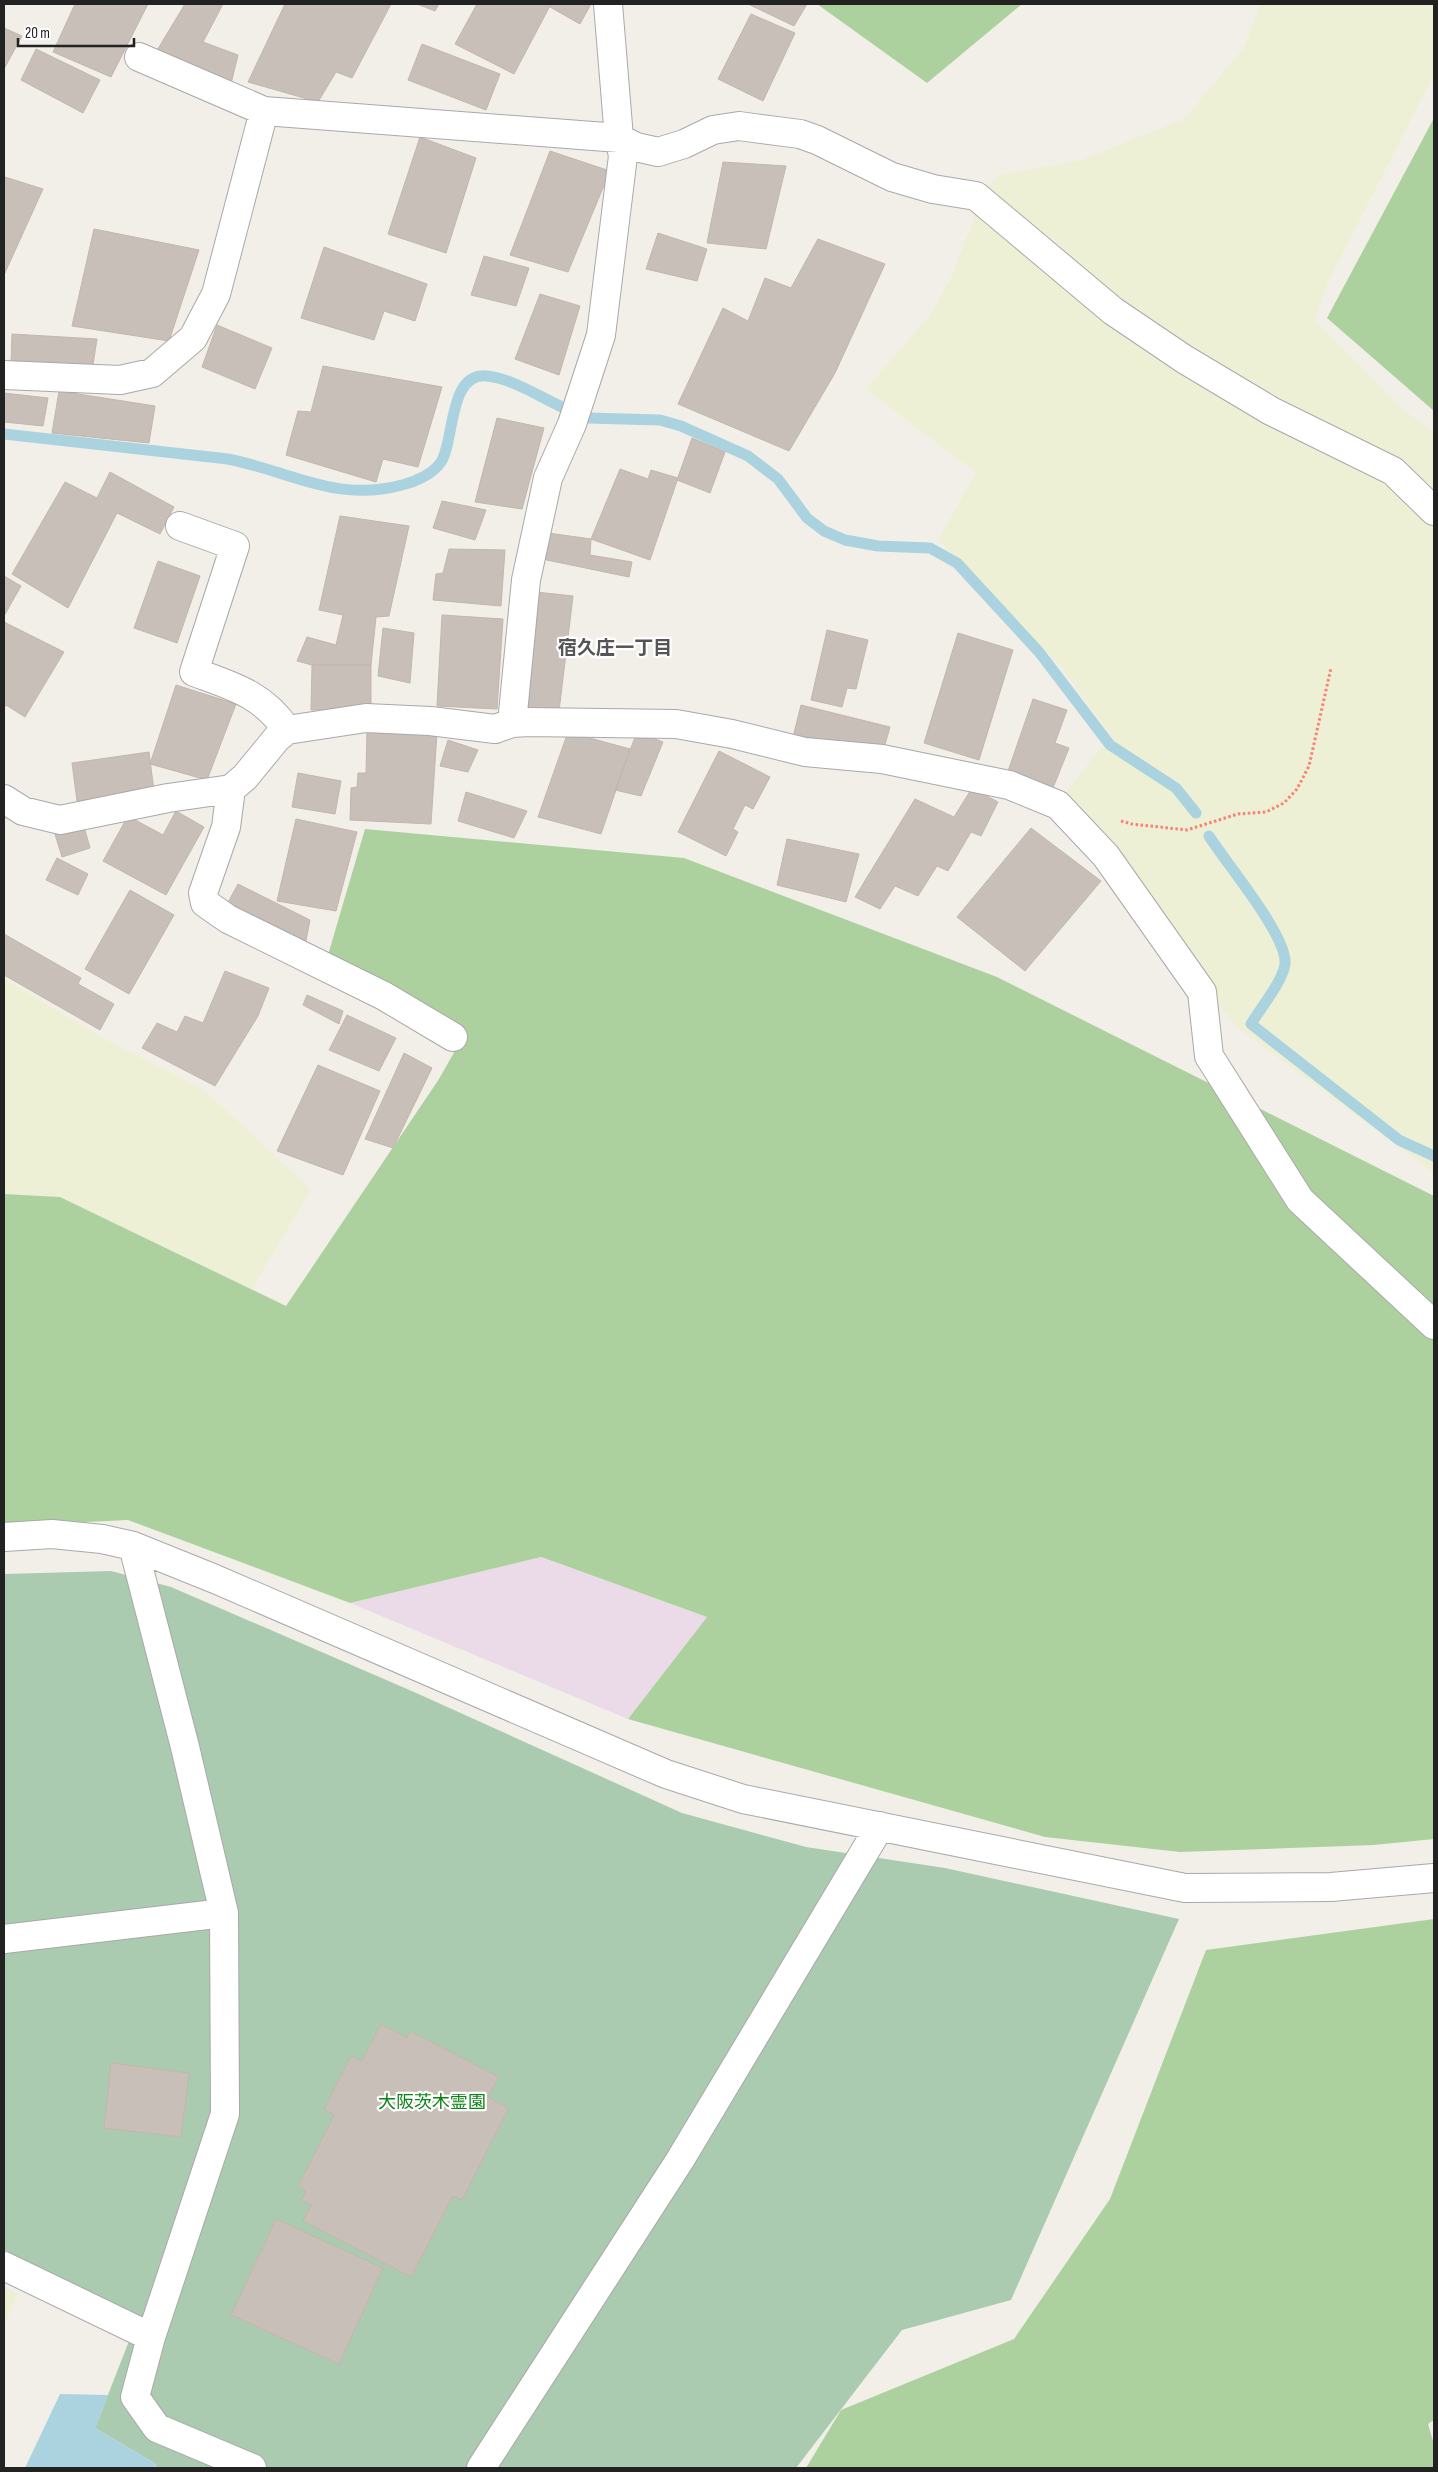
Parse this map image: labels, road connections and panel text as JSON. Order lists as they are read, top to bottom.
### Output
{
  "districts": ["宿久庄一丁目"],
  "parks": ["大阪茨木霊園"],
  "scale_bar": "20 m"
}
